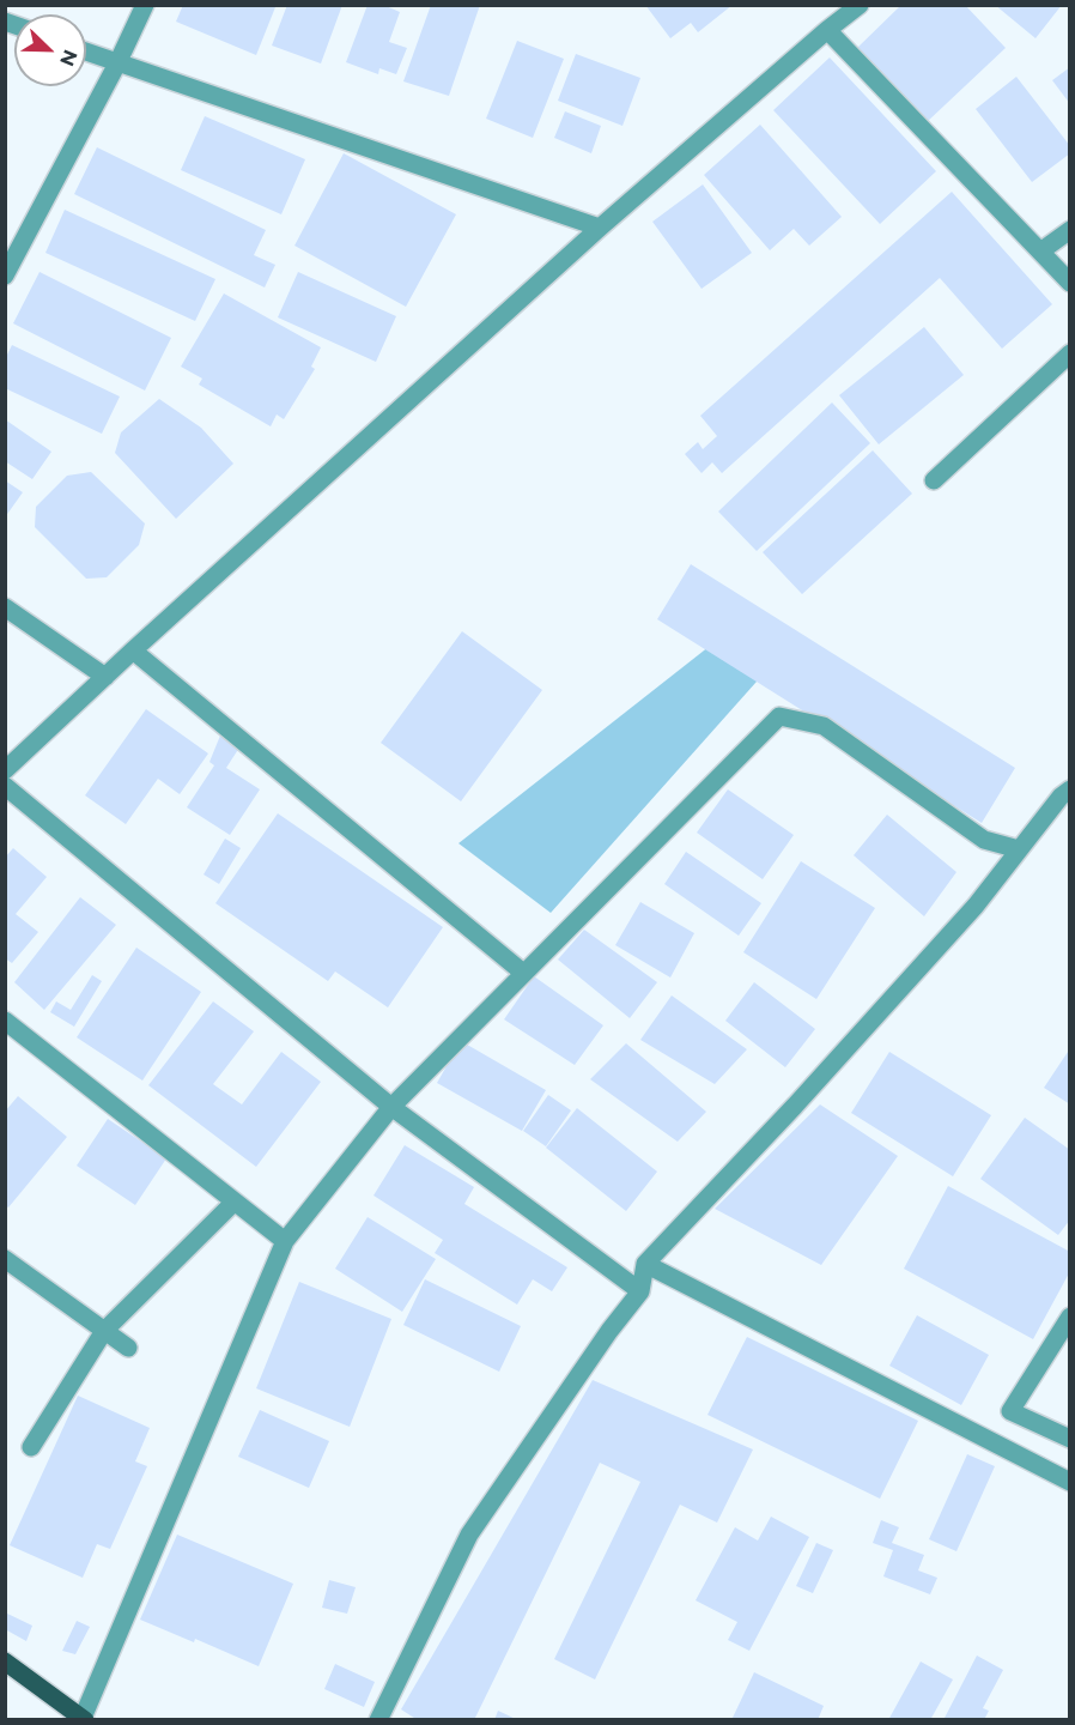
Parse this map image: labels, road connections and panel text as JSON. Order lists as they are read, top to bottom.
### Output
{
  "north": "bottom right"
}
